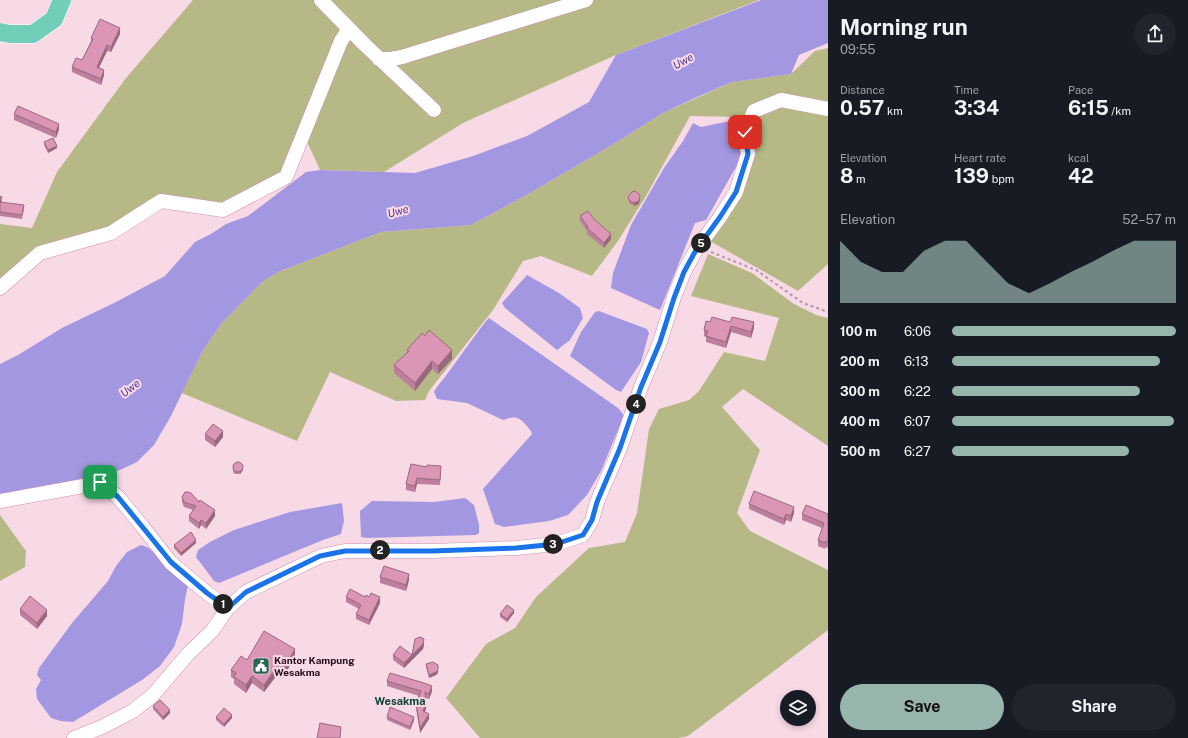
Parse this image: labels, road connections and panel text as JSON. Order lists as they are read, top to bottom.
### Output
{
  "districts": ["Wesakma"],
  "water": ["Uwe"],
  "places": {
    "public building": ["Kantor Kampung Wesakma"]
  },
  "page": {
    "heading": ["Morning run", "09:55"],
    "stats": [
      ["Distance", "0.57 km"],
      ["Time", "3:34"],
      ["Pace", "6:15 /km"],
      ["Elevation", "8 m"],
      ["Heart rate", "139 bpm"],
      ["kcal", "42"]
    ],
    "chart": ["Elevation", "52–57 m"],
    "pins": [
      "5",
      "4",
      "3",
      "2",
      "1"
    ],
    "list": [
      {
        "name": "100 m",
        "note": "6:06"
      },
      {
        "name": "200 m",
        "note": "6:13"
      },
      {
        "name": "300 m",
        "note": "6:22"
      },
      {
        "name": "400 m",
        "note": "6:07"
      },
      {
        "name": "500 m",
        "note": "6:27"
      }
    ],
    "buttons": ["Save", "Share"]
  }
}
